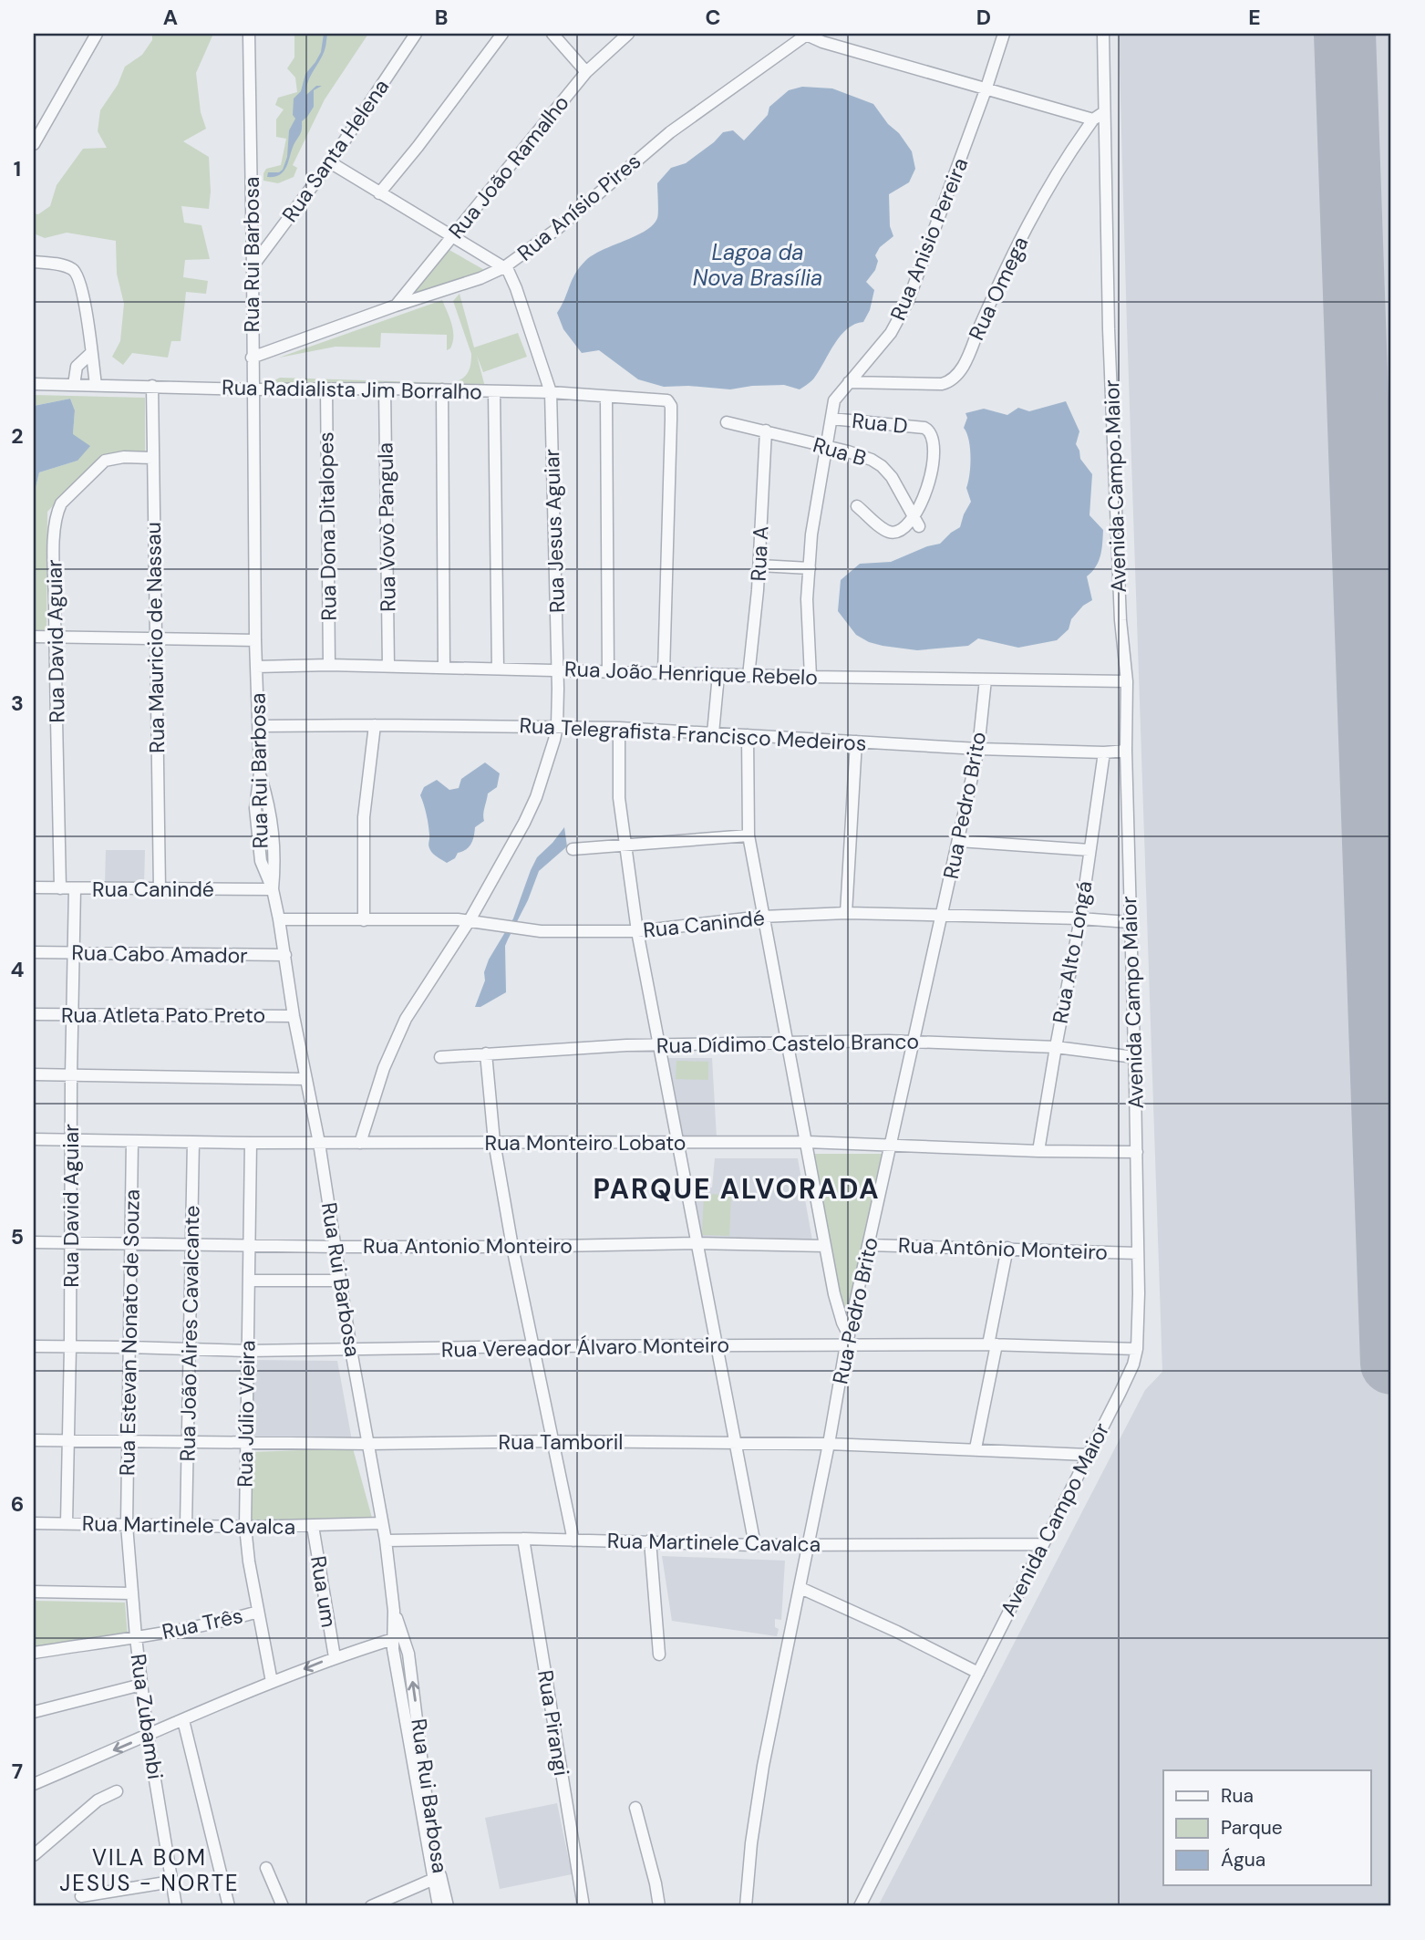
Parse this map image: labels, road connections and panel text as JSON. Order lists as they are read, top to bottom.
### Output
{
  "streets": {
    "street": [
      "Rua Santa Helena",
      "Rua João Ramalho",
      "Rua Anísio Pires",
      "Rua Anisio Pereira",
      "Rua Rui Barbosa",
      "Rua Omega",
      "Rua Radialista Jim Borralho",
      "Rua D",
      "Rua B",
      "Avenida Campo Maior",
      "Rua Dona Ditalopes",
      "Rua Vovò Pangula",
      "Rua Jesus Aguiar",
      "Rua A",
      "Rua Mauricio de Nassau",
      "Rua David Aguiar",
      "Rua João Henrique Rebelo",
      "Rua Telegrafista Francisco Medeiros",
      "Rua Pedro Brito",
      "Rua Canindé",
      "Rua Alto Longá",
      "Rua Cabo Amador",
      "Rua Atleta Pato Preto",
      "Rua Dídimo Castelo Branco",
      "Rua Monteiro Lobato",
      "Rua Antonio Monteiro",
      "Rua Antônio Monteiro",
      "Rua Estevan Nonato de Souza",
      "Rua João Aires Cavalcante",
      "Rua Vereador Álvaro Monteiro",
      "Rua Júlio Vieira",
      "Rua Tamboril",
      "Rua Martinele Cavalca",
      "Rua um",
      "Rua Três",
      "Rua Zubambi",
      "Rua Pirangi"
    ]
  },
  "crossings": [
    ["Rua Santa Helena", "Rua Rui Barbosa"],
    ["Rua João Ramalho", "Rua Anísio Pires"],
    ["Rua Anísio Pires", "Rua Rui Barbosa"],
    ["Rua Anísio Pires", "Rua Jesus Aguiar"],
    ["Rua Anisio Pereira", "Rua Omega"],
    ["Rua Anisio Pereira", "Rua D"],
    ["Rua Anisio Pereira", "Rua B"],
    ["Rua Anisio Pereira", "Rua João Henrique Rebelo"],
    ["Rua Rui Barbosa", "Rua Radialista Jim Borralho"],
    ["Rua Rui Barbosa", "Rua João Henrique Rebelo"],
    ["Rua Rui Barbosa", "Rua Telegrafista Francisco Medeiros"],
    ["Rua Rui Barbosa", "Rua Canindé"],
    ["Rua Rui Barbosa", "Rua Cabo Amador"],
    ["Rua Rui Barbosa", "Rua Atleta Pato Preto"],
    ["Rua Rui Barbosa", "Rua Monteiro Lobato"],
    ["Rua Rui Barbosa", "Rua Antonio Monteiro"],
    ["Rua Rui Barbosa", "Rua Vereador Álvaro Monteiro"],
    ["Rua Rui Barbosa", "Rua Tamboril"],
    ["Rua Rui Barbosa", "Rua Martinele Cavalca"],
    ["Rua Omega", "Avenida Campo Maior"],
    ["Rua Radialista Jim Borralho", "Rua Dona Ditalopes"],
    ["Rua Radialista Jim Borralho", "Rua Vovò Pangula"],
    ["Rua Radialista Jim Borralho", "Rua Jesus Aguiar"],
    ["Rua Radialista Jim Borralho", "Rua Mauricio de Nassau"],
    ["Rua Radialista Jim Borralho", "Rua João Henrique Rebelo"],
    ["Rua D", "Rua B"],
    ["Rua B", "Rua A"],
    ["Avenida Campo Maior", "Rua João Henrique Rebelo"],
    ["Avenida Campo Maior", "Rua Telegrafista Francisco Medeiros"],
    ["Avenida Campo Maior", "Rua Canindé"],
    ["Avenida Campo Maior", "Rua Dídimo Castelo Branco"],
    ["Avenida Campo Maior", "Rua Monteiro Lobato"],
    ["Avenida Campo Maior", "Rua Antônio Monteiro"],
    ["Avenida Campo Maior", "Rua Vereador Álvaro Monteiro"],
    ["Avenida Campo Maior", "Rua Tamboril"],
    ["Avenida Campo Maior", "Rua Martinele Cavalca"],
    ["Rua Dona Ditalopes", "Rua João Henrique Rebelo"],
    ["Rua Vovò Pangula", "Rua João Henrique Rebelo"],
    ["Rua Jesus Aguiar", "Rua João Henrique Rebelo"],
    ["Rua Jesus Aguiar", "Rua Telegrafista Francisco Medeiros"],
    ["Rua Jesus Aguiar", "Rua Canindé"],
    ["Rua Jesus Aguiar", "Rua Monteiro Lobato"],
    ["Rua A", "Rua João Henrique Rebelo"],
    ["Rua Mauricio de Nassau", "Rua David Aguiar"],
    ["Rua Mauricio de Nassau", "Rua Canindé"],
    ["Rua David Aguiar", "Rua Canindé"],
    ["Rua David Aguiar", "Rua Cabo Amador"],
    ["Rua David Aguiar", "Rua Atleta Pato Preto"],
    ["Rua David Aguiar", "Rua Monteiro Lobato"],
    ["Rua David Aguiar", "Rua Antonio Monteiro"],
    ["Rua David Aguiar", "Rua Vereador Álvaro Monteiro"],
    ["Rua David Aguiar", "Rua Tamboril"],
    ["Rua David Aguiar", "Rua Martinele Cavalca"],
    ["Rua João Henrique Rebelo", "Rua Pedro Brito"],
    ["Rua Telegrafista Francisco Medeiros", "Rua Pedro Brito"],
    ["Rua Telegrafista Francisco Medeiros", "Rua Alto Longá"],
    ["Rua Pedro Brito", "Rua Canindé"],
    ["Rua Pedro Brito", "Rua Dídimo Castelo Branco"],
    ["Rua Pedro Brito", "Rua Monteiro Lobato"],
    ["Rua Pedro Brito", "Rua Antônio Monteiro"],
    ["Rua Pedro Brito", "Rua Vereador Álvaro Monteiro"],
    ["Rua Pedro Brito", "Rua Tamboril"],
    ["Rua Pedro Brito", "Rua Martinele Cavalca"],
    ["Rua Canindé", "Rua Alto Longá"],
    ["Rua Alto Longá", "Rua Dídimo Castelo Branco"],
    ["Rua Alto Longá", "Rua Monteiro Lobato"],
    ["Rua Monteiro Lobato", "Rua Estevan Nonato de Souza"],
    ["Rua Monteiro Lobato", "Rua João Aires Cavalcante"],
    ["Rua Monteiro Lobato", "Rua Júlio Vieira"],
    ["Rua Antonio Monteiro", "Rua Estevan Nonato de Souza"],
    ["Rua Antonio Monteiro", "Rua João Aires Cavalcante"],
    ["Rua Antonio Monteiro", "Rua Júlio Vieira"],
    ["Rua Estevan Nonato de Souza", "Rua Vereador Álvaro Monteiro"],
    ["Rua Estevan Nonato de Souza", "Rua Tamboril"],
    ["Rua Estevan Nonato de Souza", "Rua Martinele Cavalca"],
    ["Rua Estevan Nonato de Souza", "Rua Zubambi"],
    ["Rua João Aires Cavalcante", "Rua Vereador Álvaro Monteiro"],
    ["Rua João Aires Cavalcante", "Rua Tamboril"],
    ["Rua João Aires Cavalcante", "Rua Martinele Cavalca"],
    ["Rua Vereador Álvaro Monteiro", "Rua Júlio Vieira"],
    ["Rua Júlio Vieira", "Rua Tamboril"],
    ["Rua Júlio Vieira", "Rua Martinele Cavalca"],
    ["Rua Júlio Vieira", "Rua Três"],
    ["Rua Martinele Cavalca", "Rua um"],
    ["Rua Martinele Cavalca", "Rua Zubambi"],
    ["Rua Martinele Cavalca", "Rua Pirangi"],
    ["Rua Três", "Rua Zubambi"]
  ],
  "districts": ["PARQUE ALVORADA", "VILA BOM JESUS - NORTE"],
  "water": ["Lagoa da Nova Brasília"],
  "legend": ["Rua", "Parque", "Água"],
  "grid": {
    "columns": [
      "A",
      "B",
      "C",
      "D",
      "E"
    ],
    "rows": [
      "1",
      "2",
      "3",
      "4",
      "5",
      "6",
      "7"
    ]
  }
}
